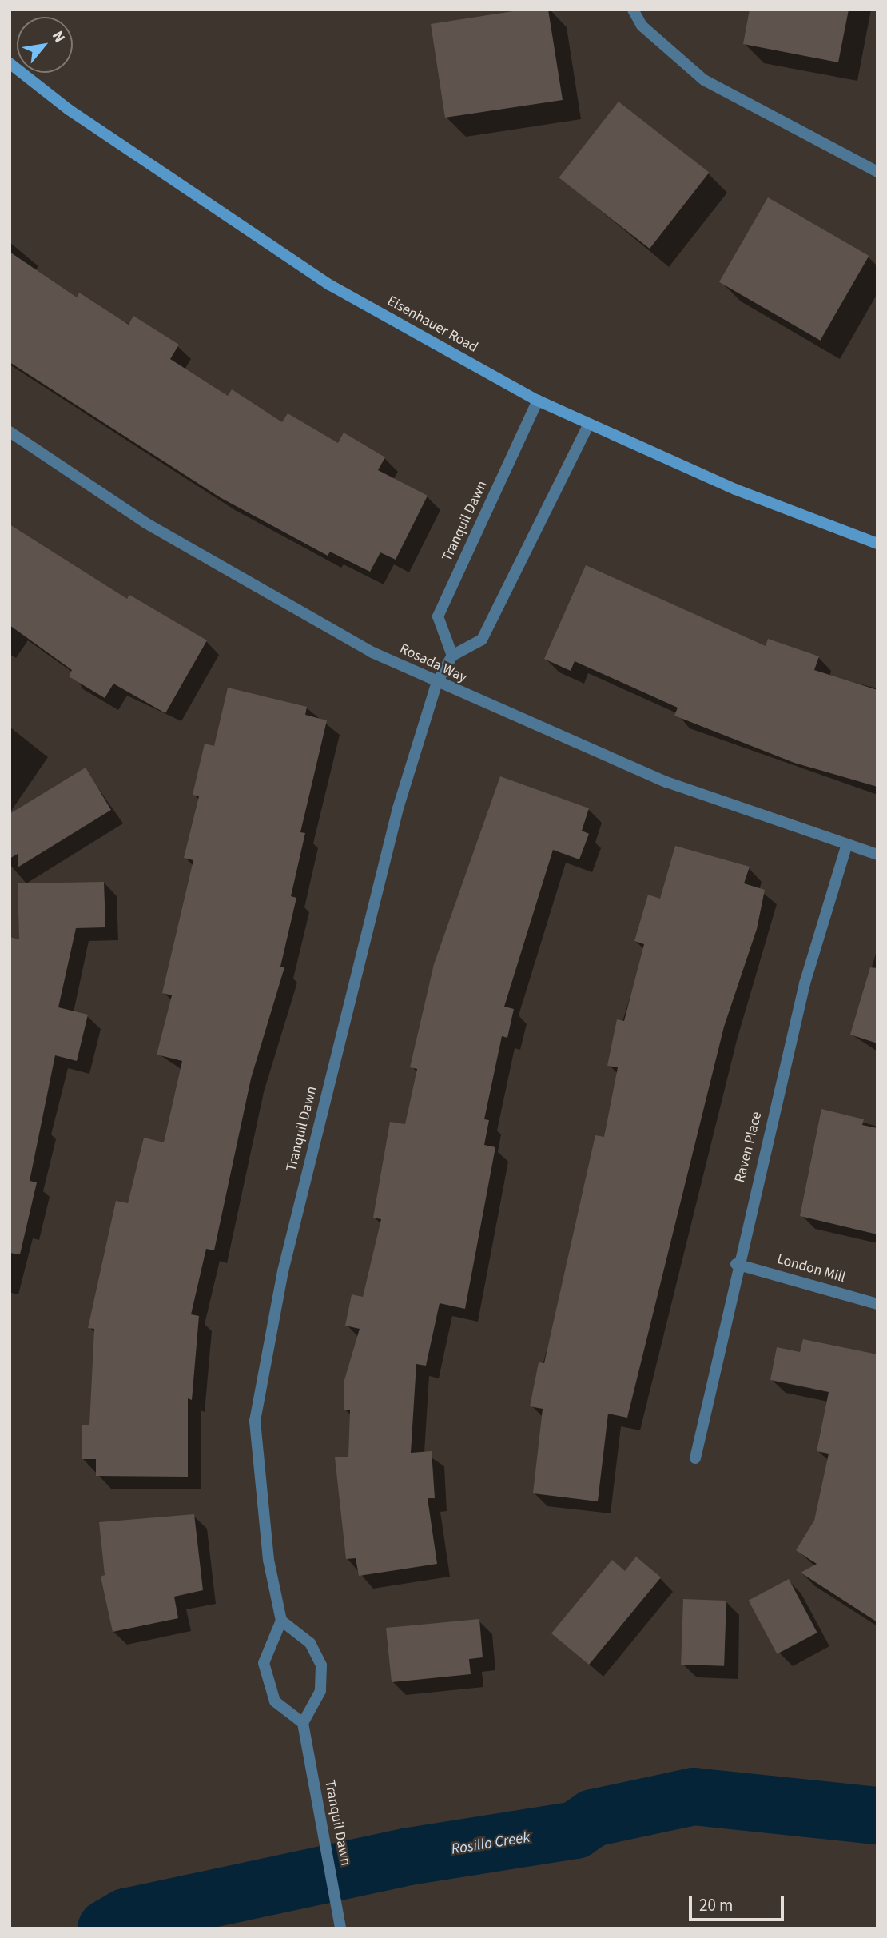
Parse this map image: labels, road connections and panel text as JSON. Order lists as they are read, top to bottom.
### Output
{
  "streets": {
    "main road": ["Eisenhauer Road"],
    "street": [
      "Tranquil Dawn",
      "Rosada Way",
      "Raven Place",
      "London Mill"
    ]
  },
  "crossings": [
    ["Eisenhauer Road", "Tranquil Dawn"],
    ["Tranquil Dawn", "Rosada Way"],
    ["Rosada Way", "Raven Place"],
    ["Raven Place", "London Mill"]
  ],
  "water": ["Rosillo Creek"],
  "scale_bar": "20 m",
  "north": "top right"
}
